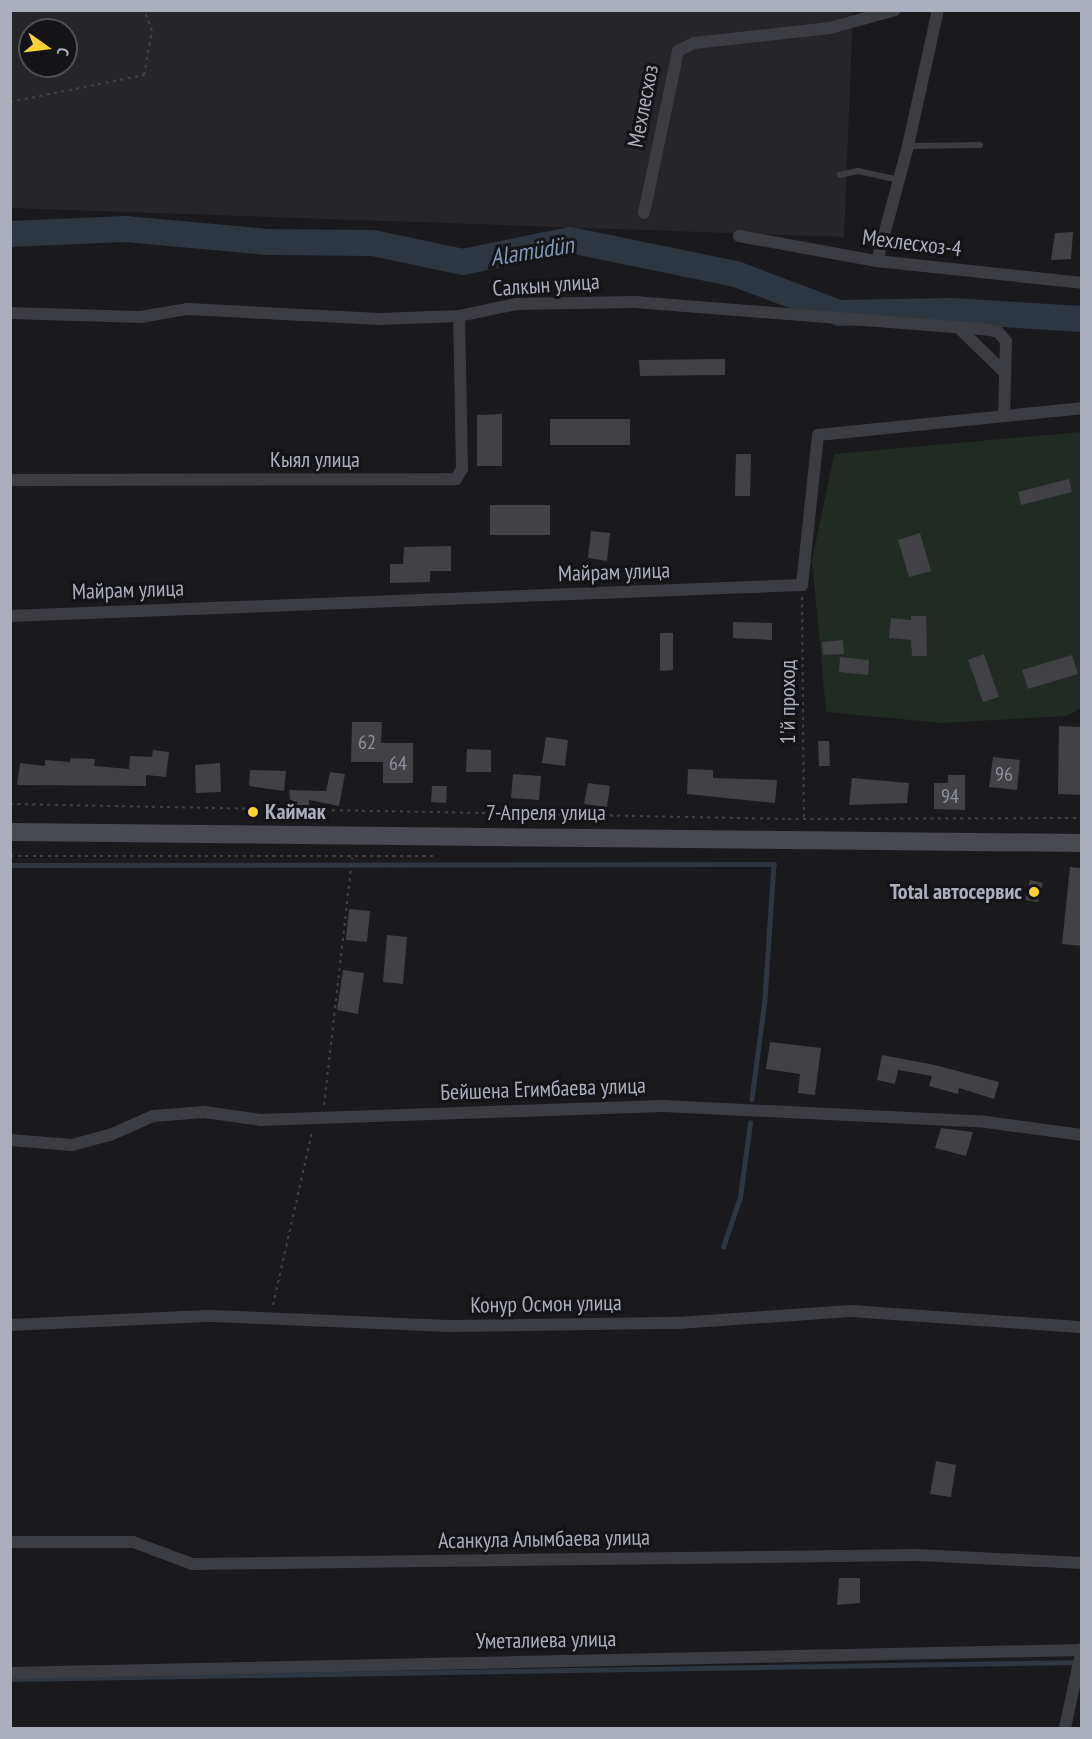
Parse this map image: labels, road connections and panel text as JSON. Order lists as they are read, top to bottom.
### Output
{
  "streets": {
    "main road": ["7-Апреля улица"],
    "street": [
      "Мехлесхоз",
      "Мехлесхоз-4",
      "Салкын улица",
      "Кыял улица",
      "Майрам улица",
      "Бейшена Егимбаева улица",
      "Конур Осмон улица",
      "Асанкула Алымбаева улица",
      "Уметалиева улица"
    ],
    "path": ["1'й проход"]
  },
  "crossings": [
    ["Салкын улица", "Кыял улица"],
    ["Майрам улица", "1'й проход"]
  ],
  "water": ["Alamüdün"],
  "places": ["Каймак", "Total автосервис"],
  "house_numbers": [
    "62",
    "64",
    "96",
    "94"
  ],
  "north": "right"
}
